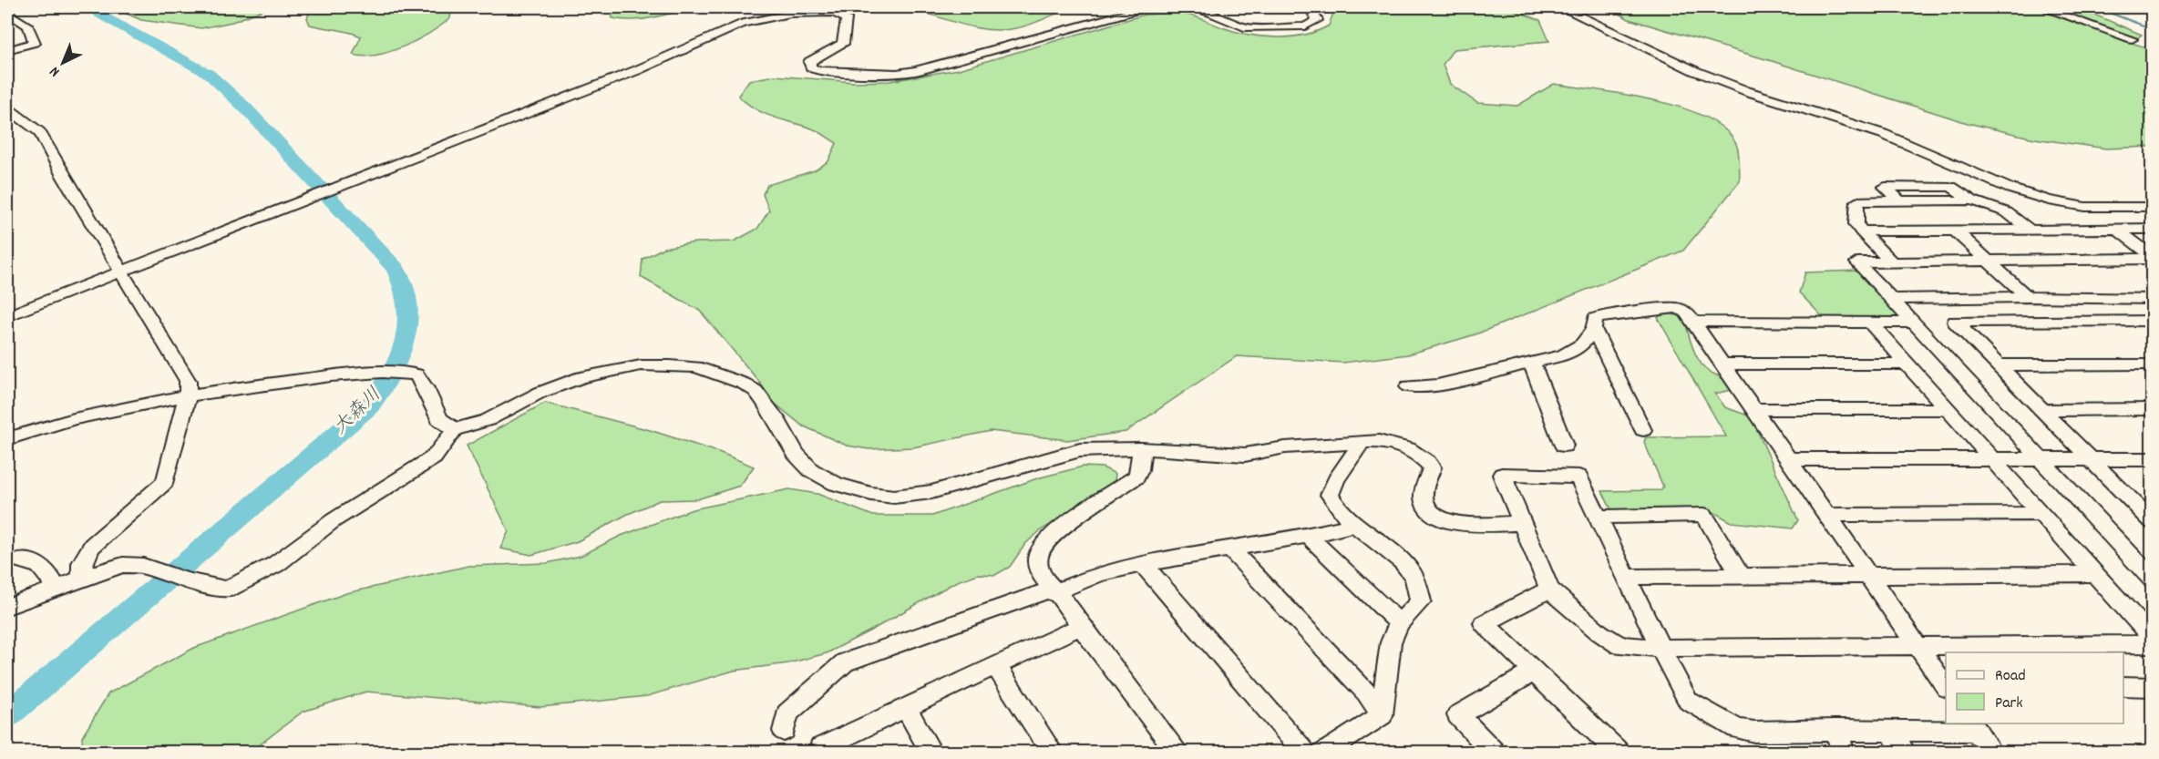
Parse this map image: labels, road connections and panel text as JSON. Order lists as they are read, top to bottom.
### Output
{
  "water": ["大森川"],
  "legend": ["Road", "Park"],
  "north": "bottom left"
}
